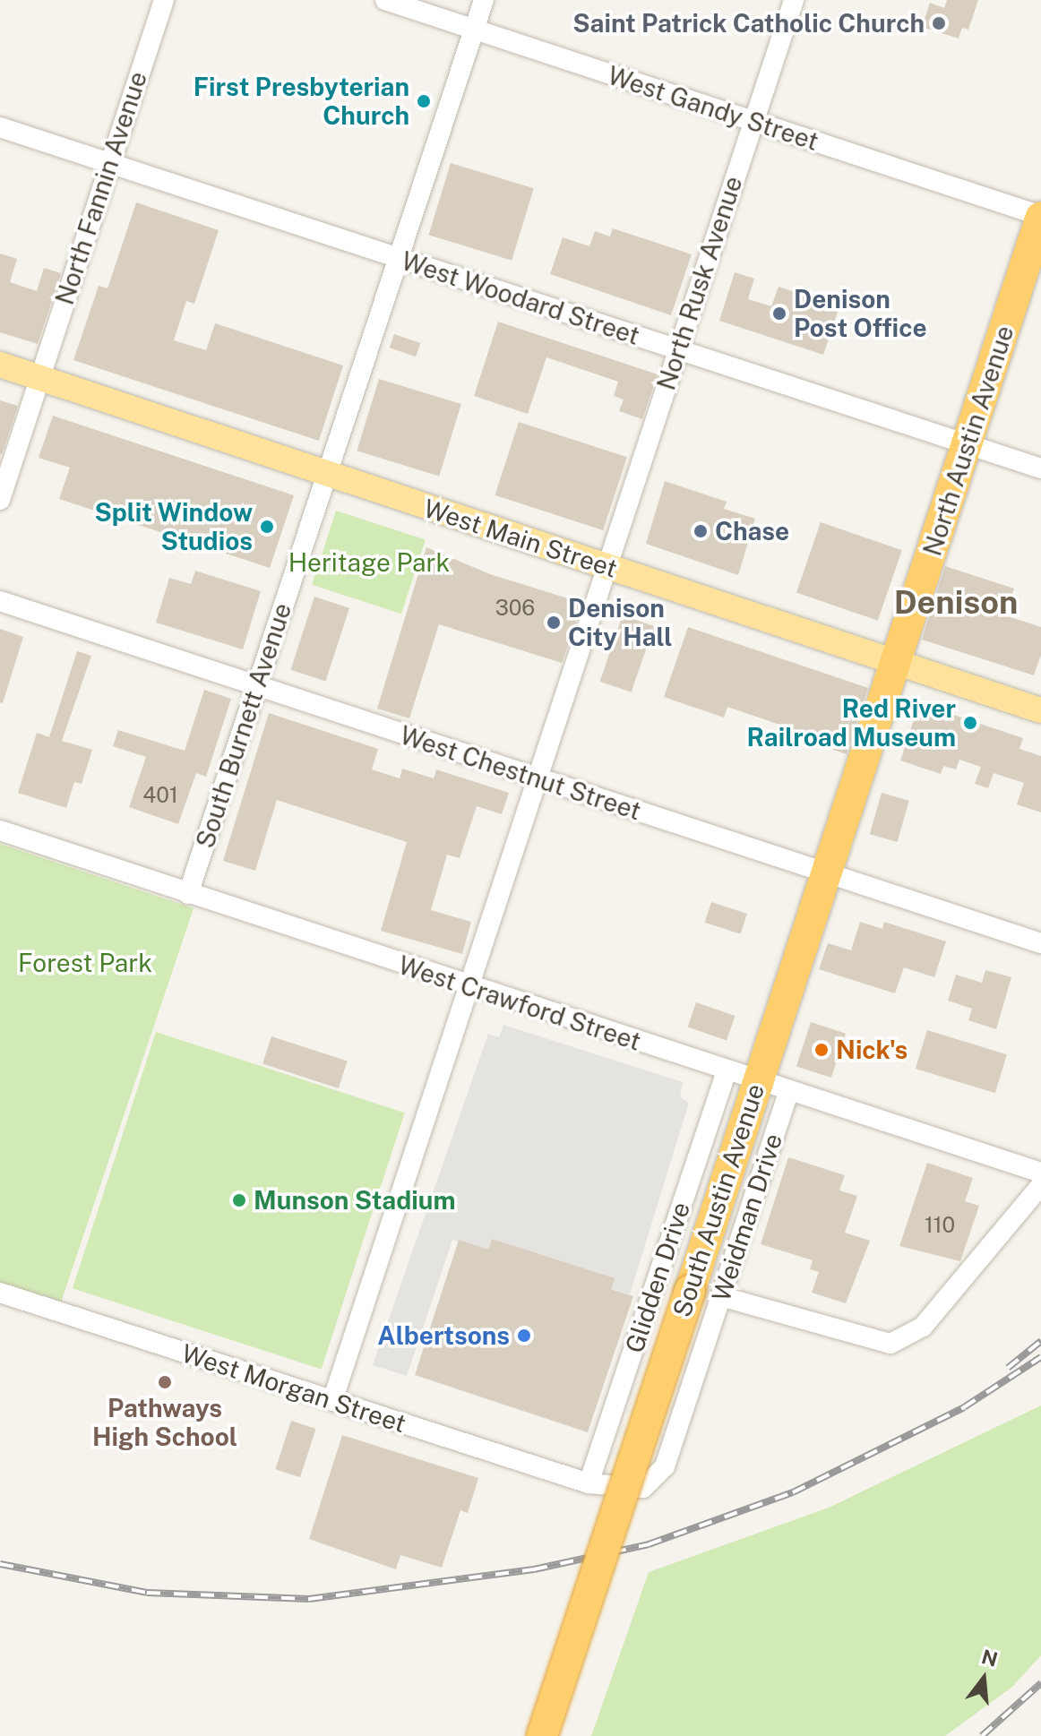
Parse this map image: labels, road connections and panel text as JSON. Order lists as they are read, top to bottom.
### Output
{
  "streets": {
    "highway": ["North Austin Avenue", "South Austin Avenue"],
    "main road": ["West Main Street"],
    "street": [
      "West Gandy Street",
      "North Fannin Avenue",
      "North Rusk Avenue",
      "West Woodard Street",
      "South Burnett Avenue",
      "West Chestnut Street",
      "West Crawford Street",
      "Weidman Drive",
      "Glidden Drive",
      "West Morgan Street"
    ]
  },
  "crossings": [
    ["West Gandy Street", "North Rusk Avenue"],
    ["West Gandy Street", "North Austin Avenue"],
    ["West Gandy Street", "South Burnett Avenue"],
    ["North Fannin Avenue", "West Woodard Street"],
    ["North Fannin Avenue", "West Main Street"],
    ["North Rusk Avenue", "West Woodard Street"],
    ["North Rusk Avenue", "West Main Street"],
    ["North Rusk Avenue", "West Chestnut Street"],
    ["North Rusk Avenue", "West Crawford Street"],
    ["North Rusk Avenue", "West Morgan Street"],
    ["West Woodard Street", "North Austin Avenue"],
    ["West Woodard Street", "South Burnett Avenue"],
    ["North Austin Avenue", "West Main Street"],
    ["North Austin Avenue", "South Austin Avenue"],
    ["West Main Street", "South Burnett Avenue"],
    ["West Main Street", "South Austin Avenue"],
    ["South Burnett Avenue", "West Chestnut Street"],
    ["South Burnett Avenue", "West Crawford Street"],
    ["West Chestnut Street", "South Austin Avenue"],
    ["West Crawford Street", "South Austin Avenue"],
    ["West Crawford Street", "Weidman Drive"],
    ["West Crawford Street", "Glidden Drive"],
    ["Weidman Drive", "Glidden Drive"],
    ["Weidman Drive", "West Morgan Street"],
    ["Glidden Drive", "West Morgan Street"]
  ],
  "districts": ["Denison"],
  "parks": ["Heritage Park", "Forest Park"],
  "places": [
    "Saint Patrick Catholic Church",
    "First Presbyterian Church",
    "Denison Post Office",
    "Split Window Studios",
    "Chase",
    "Denison City Hall",
    "Red River Railroad Museum",
    "Nick's",
    "Munson Stadium",
    "Albertsons",
    "Pathways High School"
  ],
  "house_numbers": ["306", "401", "110"],
  "north": "top"
}
